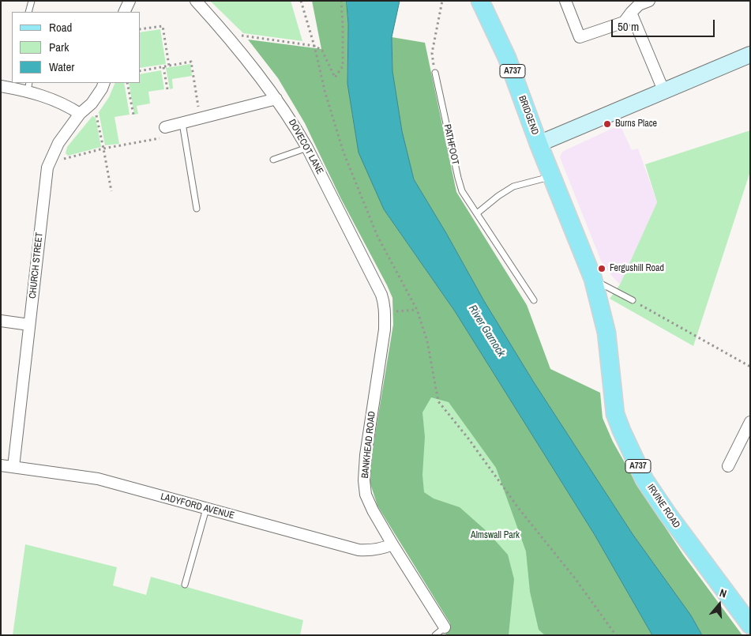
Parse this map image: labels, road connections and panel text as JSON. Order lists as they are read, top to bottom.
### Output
{
  "streets": {
    "main road": ["A737", "BRIDGEND", "IRVINE ROAD"],
    "street": [
      "DOVECOT LANE",
      "CHURCH STREET",
      "BANKHEAD ROAD",
      "LADYFORD AVENUE"
    ],
    "lane": ["PATHFOOT"]
  },
  "crossings": [
    ["A737", "BRIDGEND"],
    ["A737", "IRVINE ROAD"],
    ["DOVECOT LANE", "BANKHEAD ROAD"],
    ["CHURCH STREET", "LADYFORD AVENUE"],
    ["BANKHEAD ROAD", "LADYFORD AVENUE"]
  ],
  "water": ["River Garnock"],
  "parks": ["Almswall Park"],
  "places": ["Burns Place", "Fergushill Road"],
  "legend": ["Road", "Park", "Water"],
  "scale_bar": "50 m",
  "north": "top"
}
